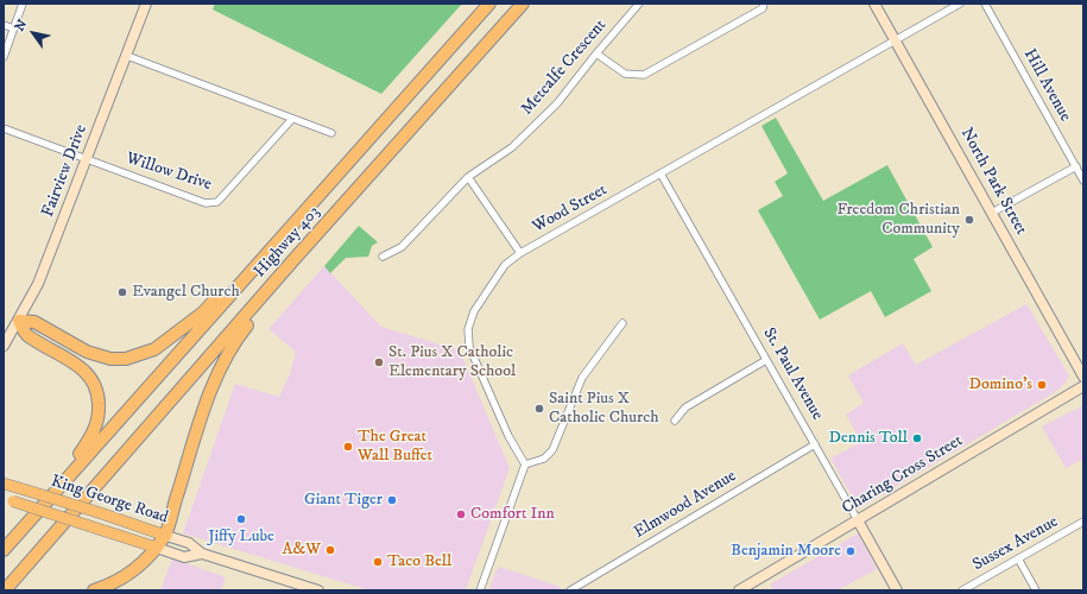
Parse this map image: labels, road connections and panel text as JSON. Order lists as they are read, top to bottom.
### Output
{
  "streets": {
    "highway": ["Highway 403"],
    "main road": [
      "Fairview Drive",
      "North Park Street",
      "St. Paul Avenue",
      "Charing Cross Street",
      "King George Road"
    ],
    "street": [
      "Metcalfe Crescent",
      "Hill Avenue",
      "Willow Drive",
      "Wood Street",
      "Elmwood Avenue",
      "Sussex Avenue"
    ]
  },
  "crossings": [
    ["Fairview Drive", "Willow Drive"],
    ["North Park Street", "Wood Street"],
    ["Wood Street", "St. Paul Avenue"],
    ["St. Paul Avenue", "Charing Cross Street"],
    ["St. Paul Avenue", "Elmwood Avenue"]
  ],
  "places": [
    "Freedom Christian Community",
    "Evangel Church",
    "St. Pius X Catholic Elementary School",
    "Domino's",
    "Saint Pius X Catholic Church",
    "Dennis Toll",
    "The Great Wall Buffet",
    "Giant Tiger",
    "Comfort Inn",
    "Jiffy Lube",
    "A&W",
    "Benjamin Moore",
    "Taco Bell"
  ],
  "north": "top left"
}
